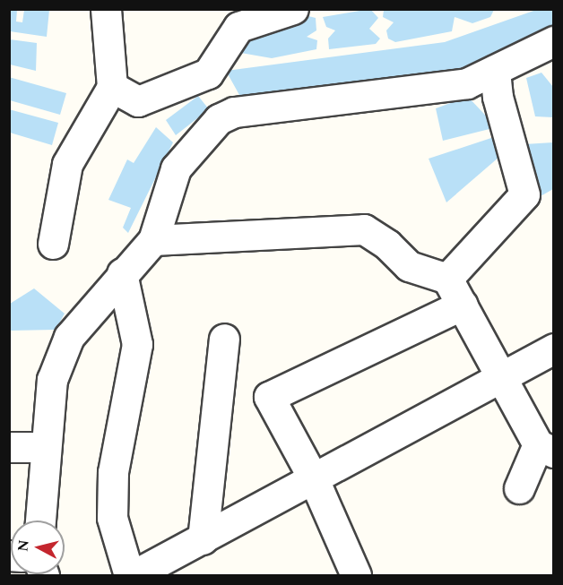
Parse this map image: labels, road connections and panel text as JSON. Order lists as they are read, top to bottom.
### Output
{
  "north": "left"
}
